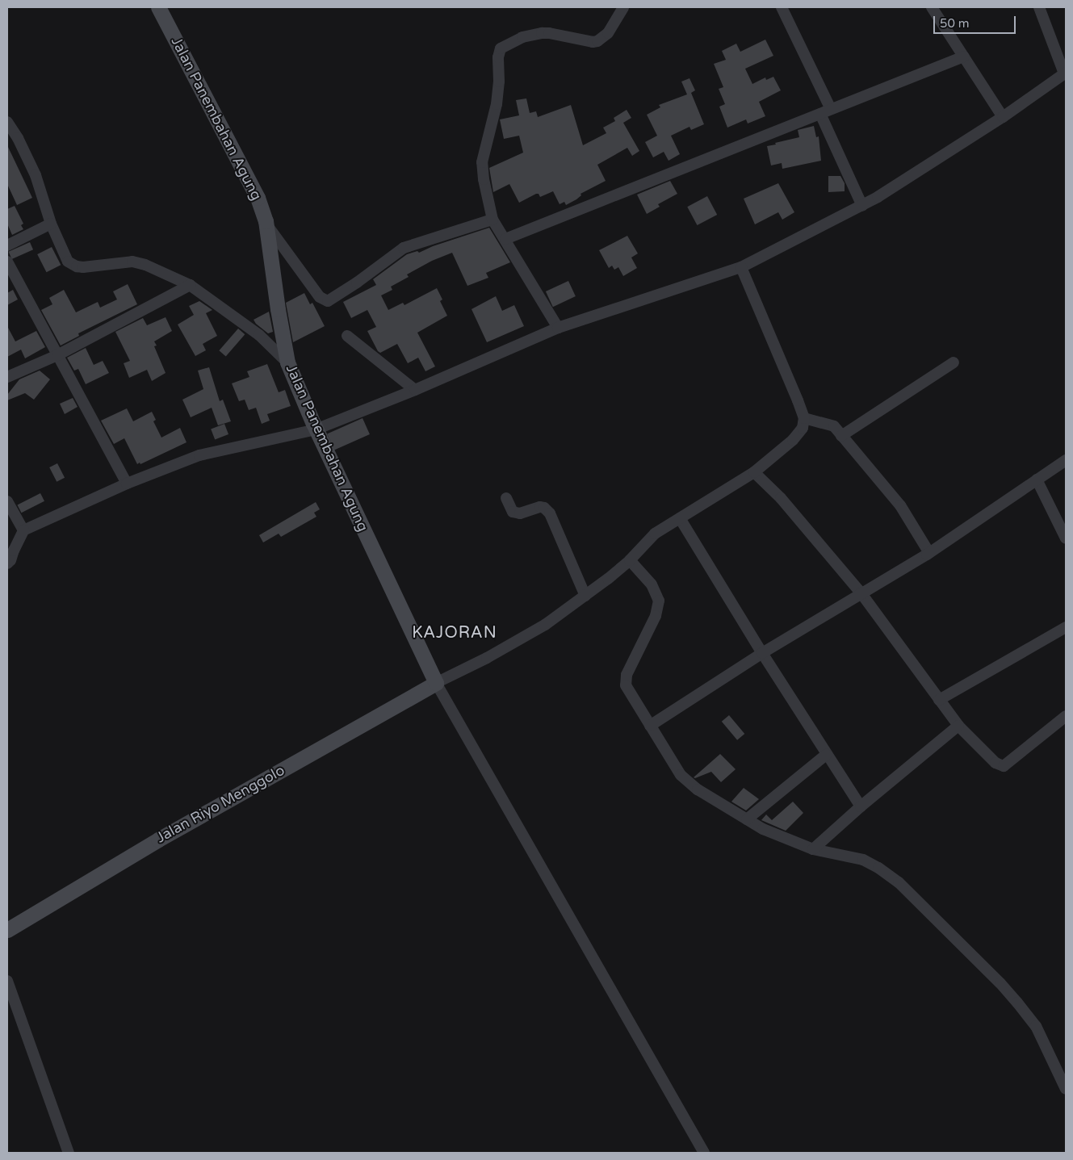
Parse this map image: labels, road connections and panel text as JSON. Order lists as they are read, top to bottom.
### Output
{
  "streets": {
    "street": ["Jalan Panembahan Agung", "Jalan Riyo Menggolo"]
  },
  "crossings": [
    ["Jalan Panembahan Agung", "Jalan Riyo Menggolo"]
  ],
  "districts": ["KAJORAN"],
  "scale_bar": "50 m"
}
